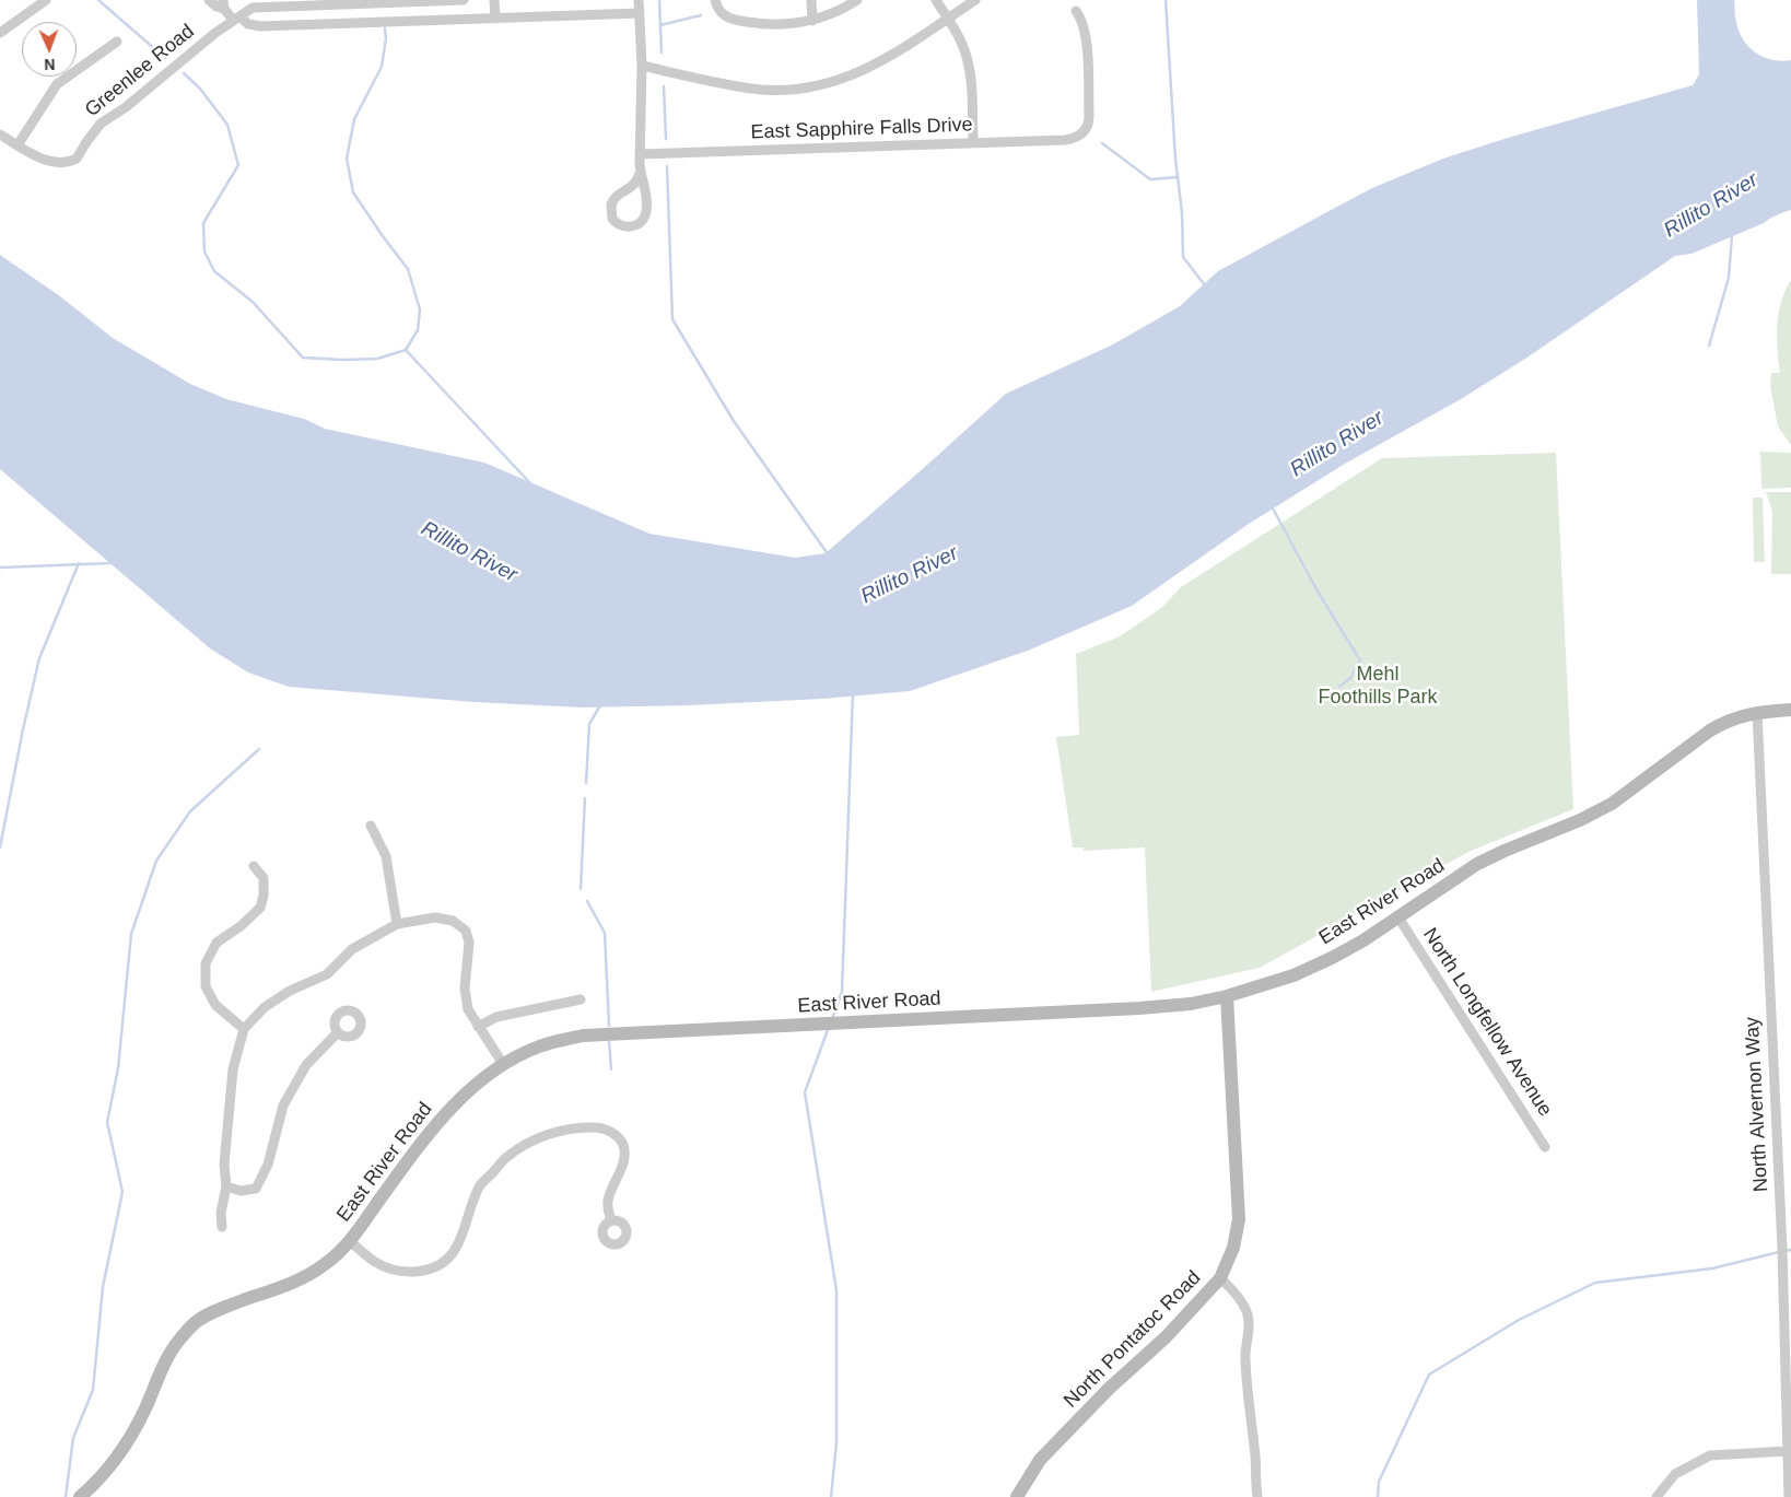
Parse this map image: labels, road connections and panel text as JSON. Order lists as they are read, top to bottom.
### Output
{
  "streets": {
    "street": [
      "Greenlee Road",
      "East Sapphire Falls Drive",
      "East River Road",
      "North Longfellow Avenue",
      "North Alvernon Way",
      "North Pontatoc Road"
    ]
  },
  "crossings": [
    ["East River Road", "North Longfellow Avenue"],
    ["East River Road", "North Alvernon Way"],
    ["East River Road", "North Pontatoc Road"]
  ],
  "water": ["Rillito River"],
  "parks": ["Mehl Foothills Park"],
  "north": "bottom"
}
